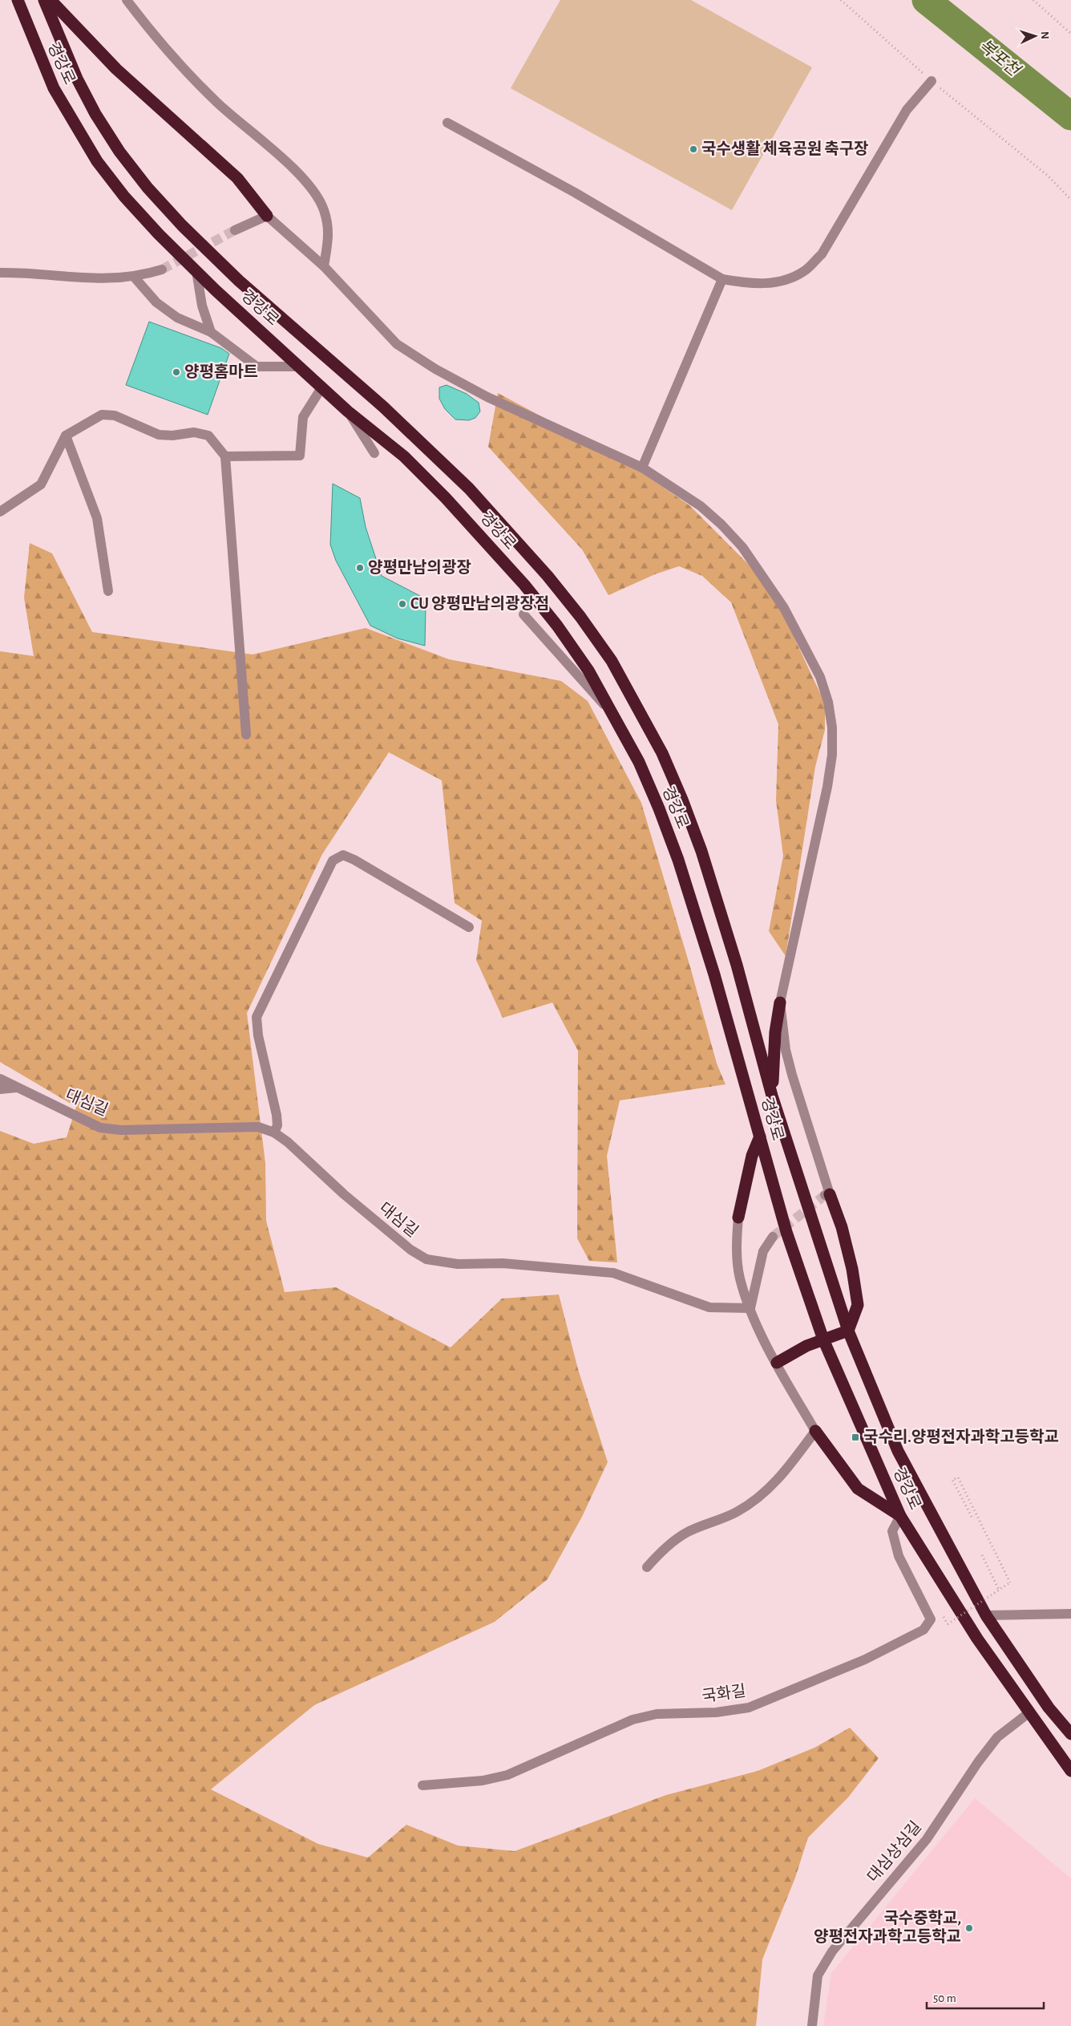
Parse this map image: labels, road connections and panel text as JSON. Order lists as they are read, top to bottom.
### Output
{
  "streets": {
    "highway": ["경강로"],
    "street": ["대심길", "국화길", "대심상심길"]
  },
  "crossings": [
    ["경강로", "국화길"],
    ["경강로", "대심상심길"]
  ],
  "water": ["복포천"],
  "places": {
    "other": [
      "국수생활 체육공원 축구장",
      "양평홈마트",
      "양평만남의광장",
      "CU 양평만남의광장점",
      "국수중학교, 양평전자과학고등학교"
    ],
    "transit": ["국수리.양평전자과학고등학교"]
  },
  "scale_bar": "50 m",
  "north": "right"
}
